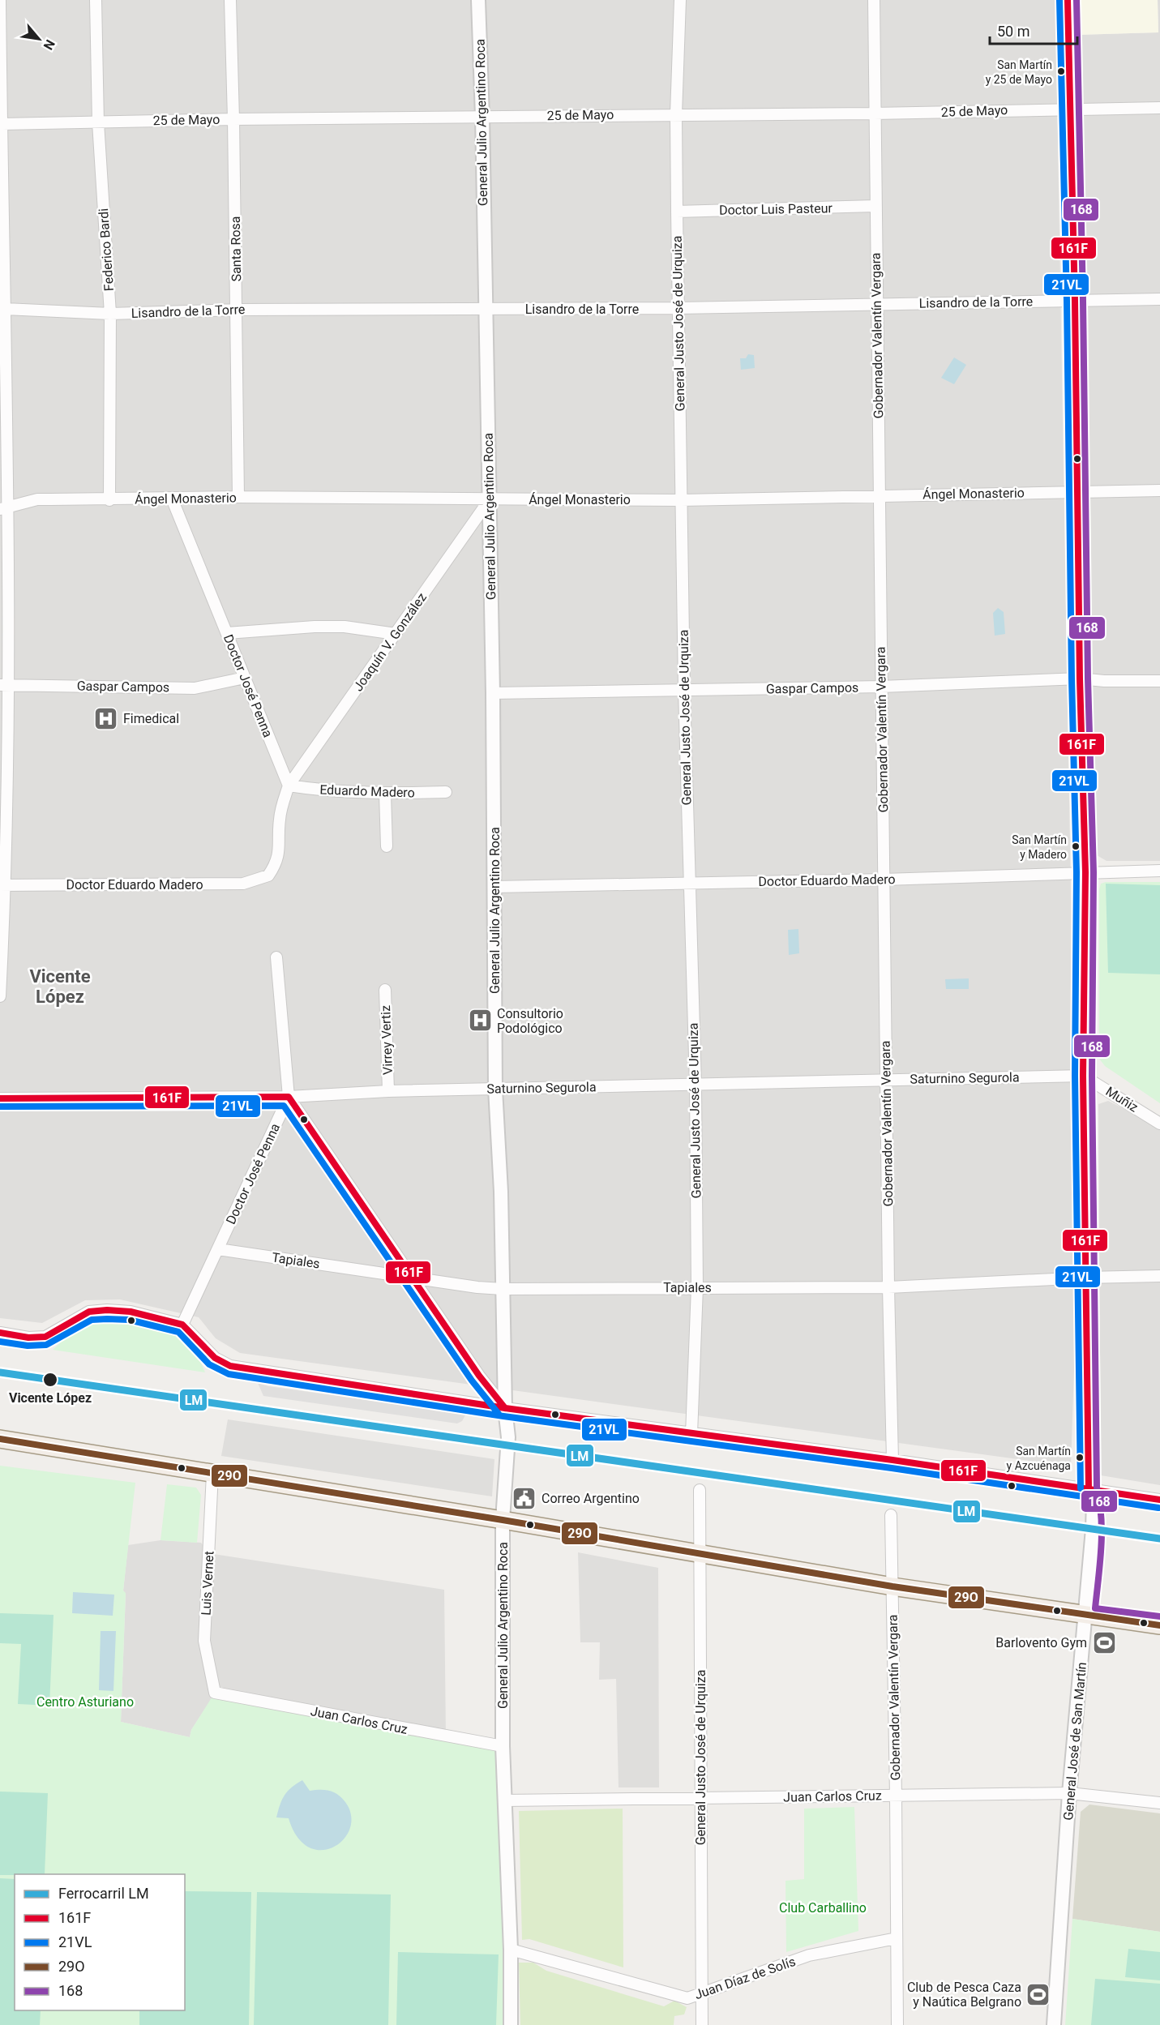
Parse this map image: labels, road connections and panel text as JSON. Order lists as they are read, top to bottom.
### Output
{
  "streets": {
    "street": [
      "25 de Mayo",
      "General Julio Argentino Roca",
      "Doctor Luis Pasteur",
      "Santa Rosa",
      "Federico Bardi",
      "Lisandro de la Torre",
      "General Justo José de Urquiza",
      "Gobernador Valentín Vergara",
      "Ángel Monasterio",
      "Joaquín V. González",
      "Doctor José Penna",
      "Gaspar Campos",
      "Eduardo Madero",
      "Doctor Eduardo Madero",
      "Virrey Vertiz",
      "Saturnino Segurola",
      "Muñiz",
      "Tapiales",
      "Luis Vernet",
      "Juan Carlos Cruz",
      "General José de San Martín",
      "Juan Díaz de Solís"
    ]
  },
  "crossings": [
    ["25 de Mayo", "General Julio Argentino Roca"],
    ["25 de Mayo", "Santa Rosa"],
    ["25 de Mayo", "Federico Bardi"],
    ["25 de Mayo", "General Justo José de Urquiza"],
    ["25 de Mayo", "Gobernador Valentín Vergara"],
    ["25 de Mayo", "General José de San Martín"],
    ["General Julio Argentino Roca", "Lisandro de la Torre"],
    ["General Julio Argentino Roca", "Ángel Monasterio"],
    ["General Julio Argentino Roca", "Joaquín V. González"],
    ["General Julio Argentino Roca", "Gaspar Campos"],
    ["General Julio Argentino Roca", "Doctor Eduardo Madero"],
    ["General Julio Argentino Roca", "Saturnino Segurola"],
    ["General Julio Argentino Roca", "Tapiales"],
    ["General Julio Argentino Roca", "Juan Carlos Cruz"],
    ["General Julio Argentino Roca", "Juan Díaz de Solís"],
    ["Doctor Luis Pasteur", "General Justo José de Urquiza"],
    ["Doctor Luis Pasteur", "Gobernador Valentín Vergara"],
    ["Santa Rosa", "Lisandro de la Torre"],
    ["Santa Rosa", "Ángel Monasterio"],
    ["Federico Bardi", "Lisandro de la Torre"],
    ["Federico Bardi", "Ángel Monasterio"],
    ["Lisandro de la Torre", "General Justo José de Urquiza"],
    ["Lisandro de la Torre", "Gobernador Valentín Vergara"],
    ["Lisandro de la Torre", "General José de San Martín"],
    ["General Justo José de Urquiza", "Ángel Monasterio"],
    ["General Justo José de Urquiza", "Gaspar Campos"],
    ["General Justo José de Urquiza", "Doctor Eduardo Madero"],
    ["General Justo José de Urquiza", "Saturnino Segurola"],
    ["General Justo José de Urquiza", "Tapiales"],
    ["General Justo José de Urquiza", "Juan Carlos Cruz"],
    ["General Justo José de Urquiza", "Juan Díaz de Solís"],
    ["Gobernador Valentín Vergara", "Ángel Monasterio"],
    ["Gobernador Valentín Vergara", "Gaspar Campos"],
    ["Gobernador Valentín Vergara", "Doctor Eduardo Madero"],
    ["Gobernador Valentín Vergara", "Saturnino Segurola"],
    ["Gobernador Valentín Vergara", "Tapiales"],
    ["Gobernador Valentín Vergara", "Juan Carlos Cruz"],
    ["Gobernador Valentín Vergara", "Juan Díaz de Solís"],
    ["Ángel Monasterio", "Joaquín V. González"],
    ["Ángel Monasterio", "Doctor José Penna"],
    ["Ángel Monasterio", "General José de San Martín"],
    ["Joaquín V. González", "Doctor José Penna"],
    ["Joaquín V. González", "Eduardo Madero"],
    ["Joaquín V. González", "Doctor Eduardo Madero"],
    ["Doctor José Penna", "Gaspar Campos"],
    ["Doctor José Penna", "Eduardo Madero"],
    ["Doctor José Penna", "Doctor Eduardo Madero"],
    ["Doctor José Penna", "Saturnino Segurola"],
    ["Doctor José Penna", "Tapiales"],
    ["Gaspar Campos", "General José de San Martín"],
    ["Eduardo Madero", "Doctor Eduardo Madero"],
    ["Doctor Eduardo Madero", "General José de San Martín"],
    ["Virrey Vertiz", "Saturnino Segurola"],
    ["Saturnino Segurola", "Muñiz"],
    ["Saturnino Segurola", "General José de San Martín"],
    ["Muñiz", "General José de San Martín"],
    ["Tapiales", "General José de San Martín"],
    ["Luis Vernet", "Juan Carlos Cruz"],
    ["Juan Carlos Cruz", "General José de San Martín"]
  ],
  "districts": ["Vicente López"],
  "parks": ["Centro Asturiano", "Club Carballino"],
  "places": {
    "other": [
      "San Martín y 25 de Mayo",
      "San Martín y Madero",
      "Vicente López",
      "San Martín y Azcuénaga"
    ],
    "hospital": ["Fimedical", "Consultorio Podológico"],
    "public building": ["Correo Argentino"],
    "sports": ["Barlovento Gym", "Club de Pesca Caza y Naútica Belgrano"]
  },
  "lines": [
    "transit line 161F",
    "transit line 21VL",
    "transit line 168",
    "rail line LM",
    "transit line 29O"
  ],
  "legend": [
    "Ferrocarril LM",
    "161F",
    "21VL",
    "29O",
    "168"
  ],
  "scale_bar": "50 m",
  "north": "bottom right"
}
